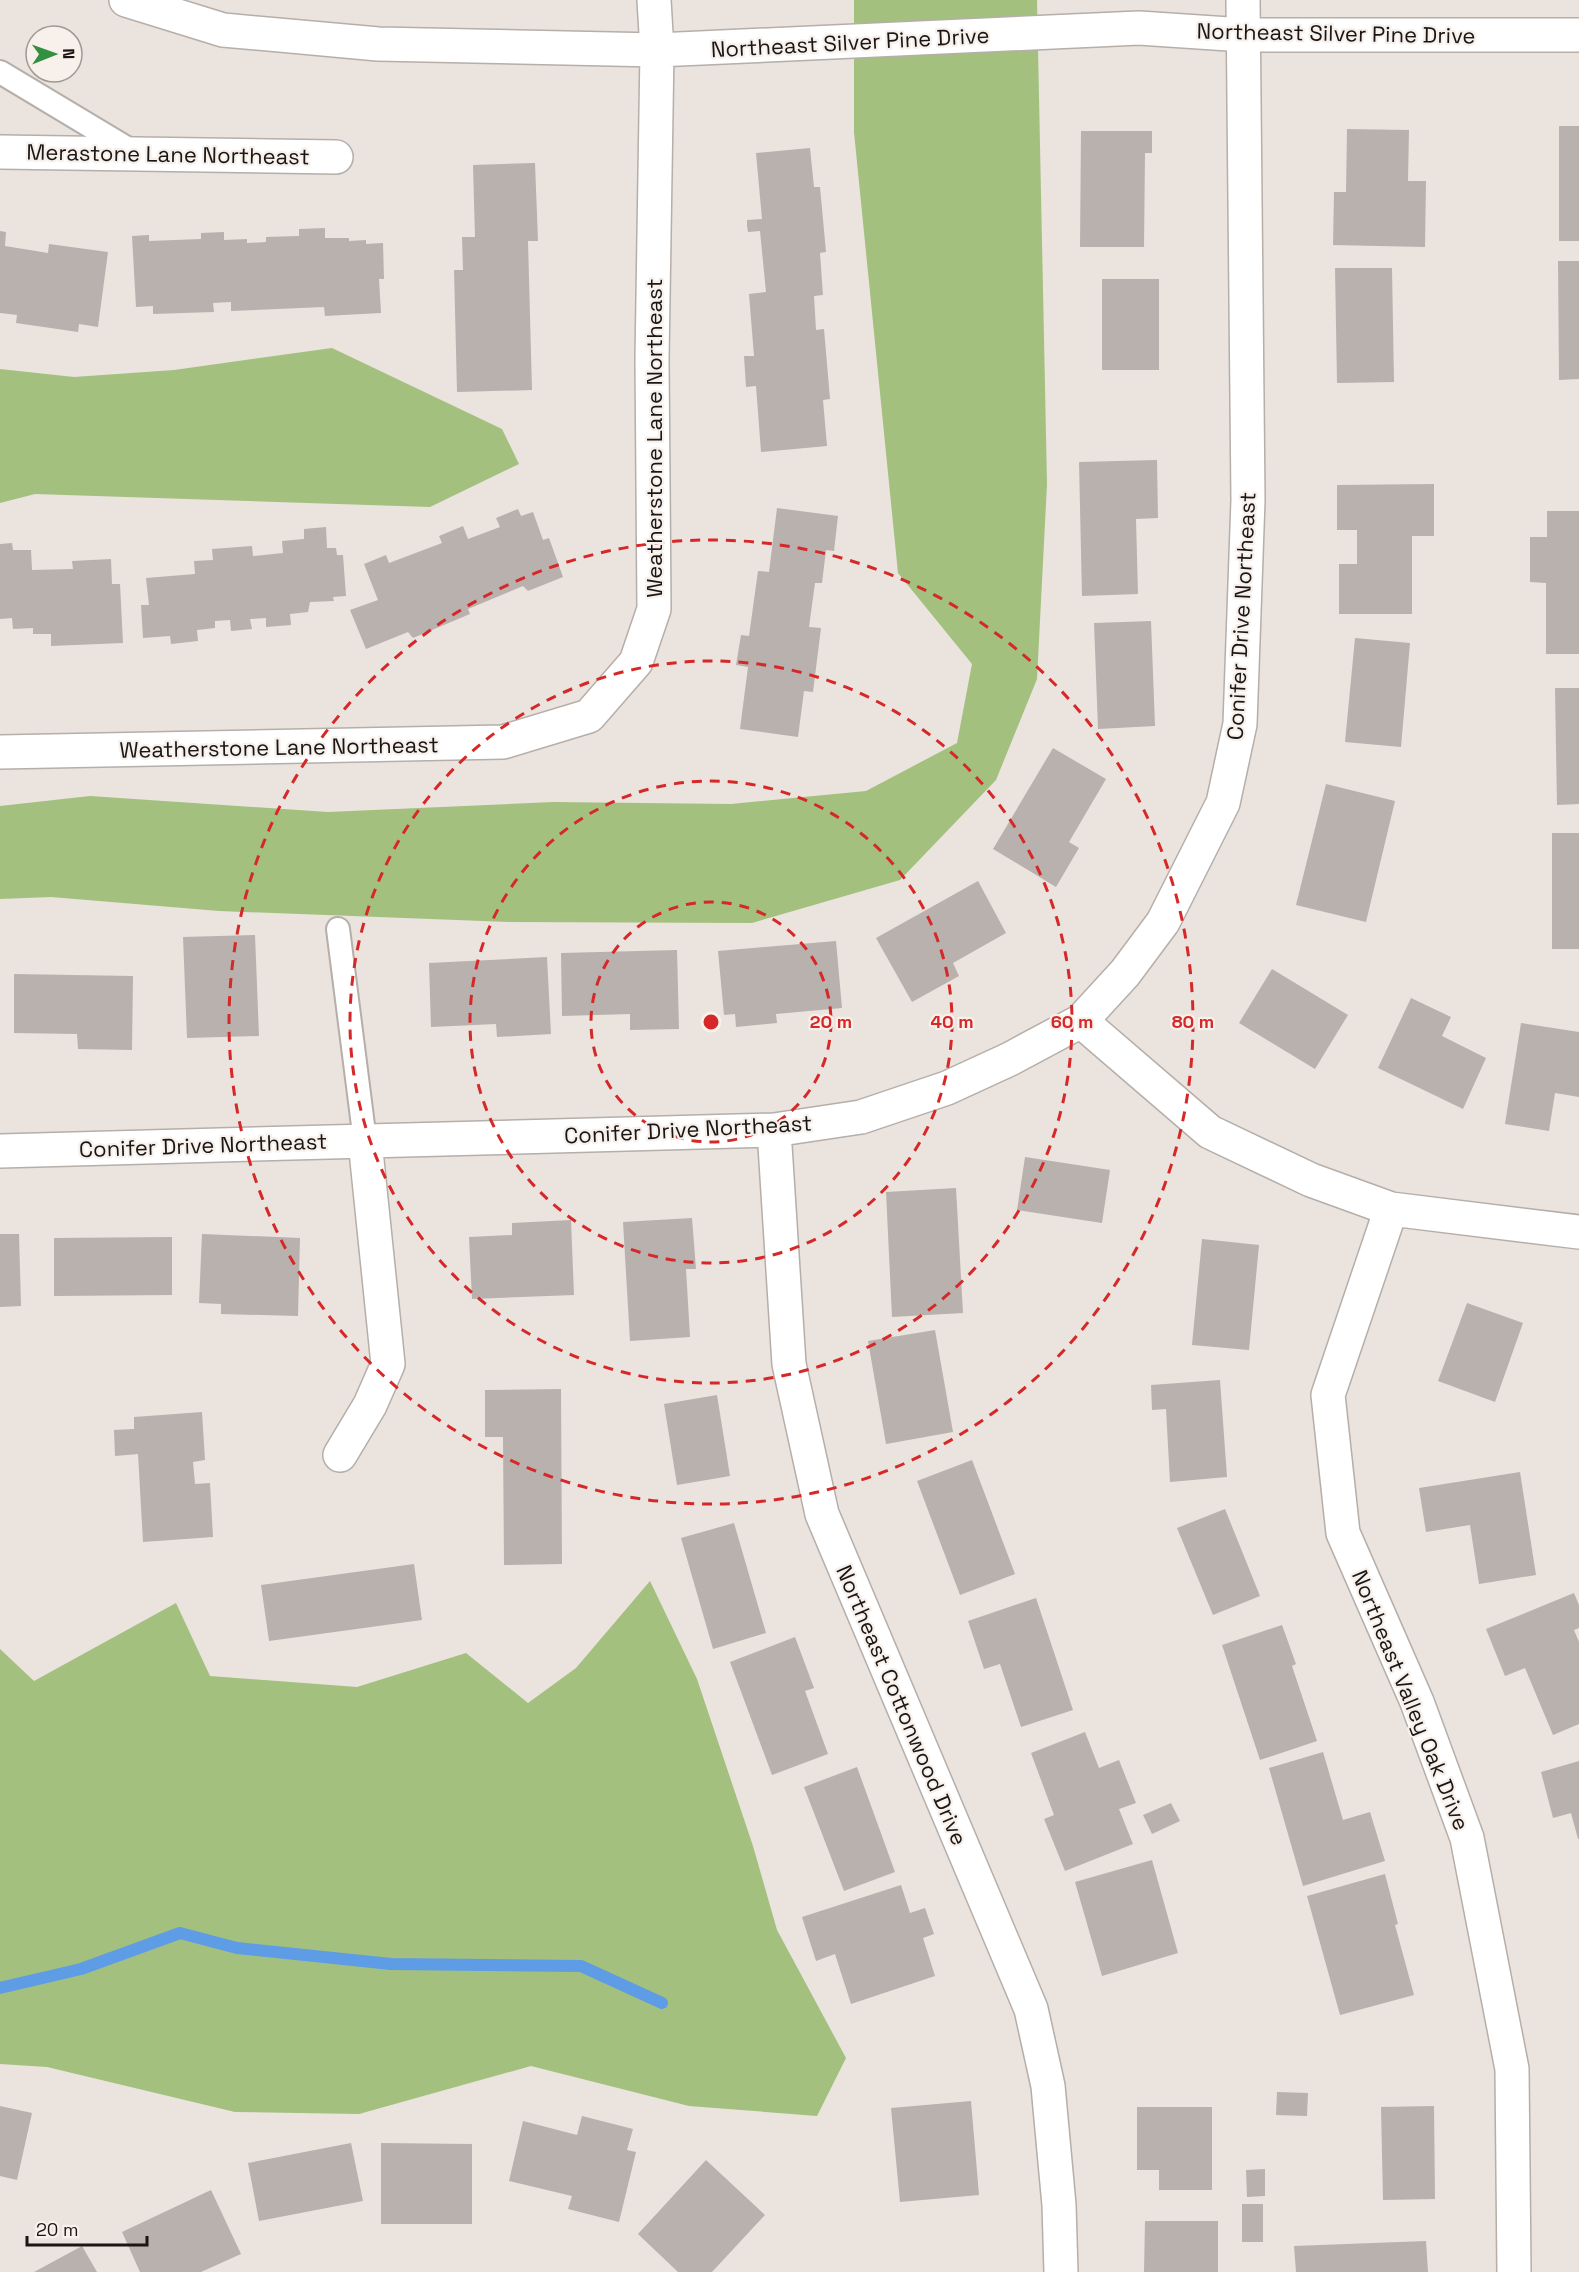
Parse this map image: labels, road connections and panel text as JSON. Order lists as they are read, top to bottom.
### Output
{
  "streets": {
    "street": [
      "Northeast Silver Pine Drive",
      "Merastone Lane Northeast",
      "Weatherstone Lane Northeast",
      "Conifer Drive Northeast",
      "Northeast Valley Oak Drive",
      "Northeast Cottonwood Drive"
    ]
  },
  "crossings": [
    ["Northeast Silver Pine Drive", "Weatherstone Lane Northeast"],
    ["Northeast Silver Pine Drive", "Conifer Drive Northeast"],
    ["Conifer Drive Northeast", "Northeast Cottonwood Drive"]
  ],
  "scale_bar": "20 m",
  "north": "right",
  "rings": [
    "20 m",
    "40 m",
    "60 m",
    "80 m"
  ]
}
